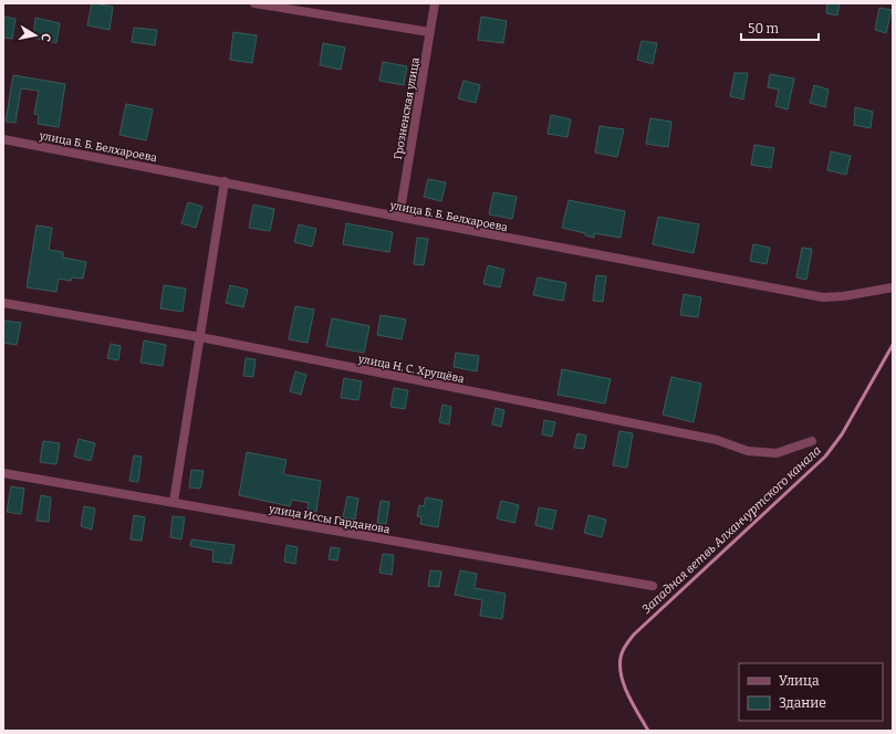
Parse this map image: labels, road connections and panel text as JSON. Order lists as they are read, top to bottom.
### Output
{
  "streets": {
    "street": [
      "Грозненская улица",
      "улица Б. Б. Белхароева",
      "улица Н. С. Хрущёва",
      "улица Иссы Гарданова"
    ]
  },
  "crossings": [
    ["Грозненская улица", "улица Б. Б. Белхароева"]
  ],
  "water": ["Западная ветвь Алханчуртского канала"],
  "legend": ["Улица", "Здание"],
  "scale_bar": "50 m",
  "north": "right"
}
